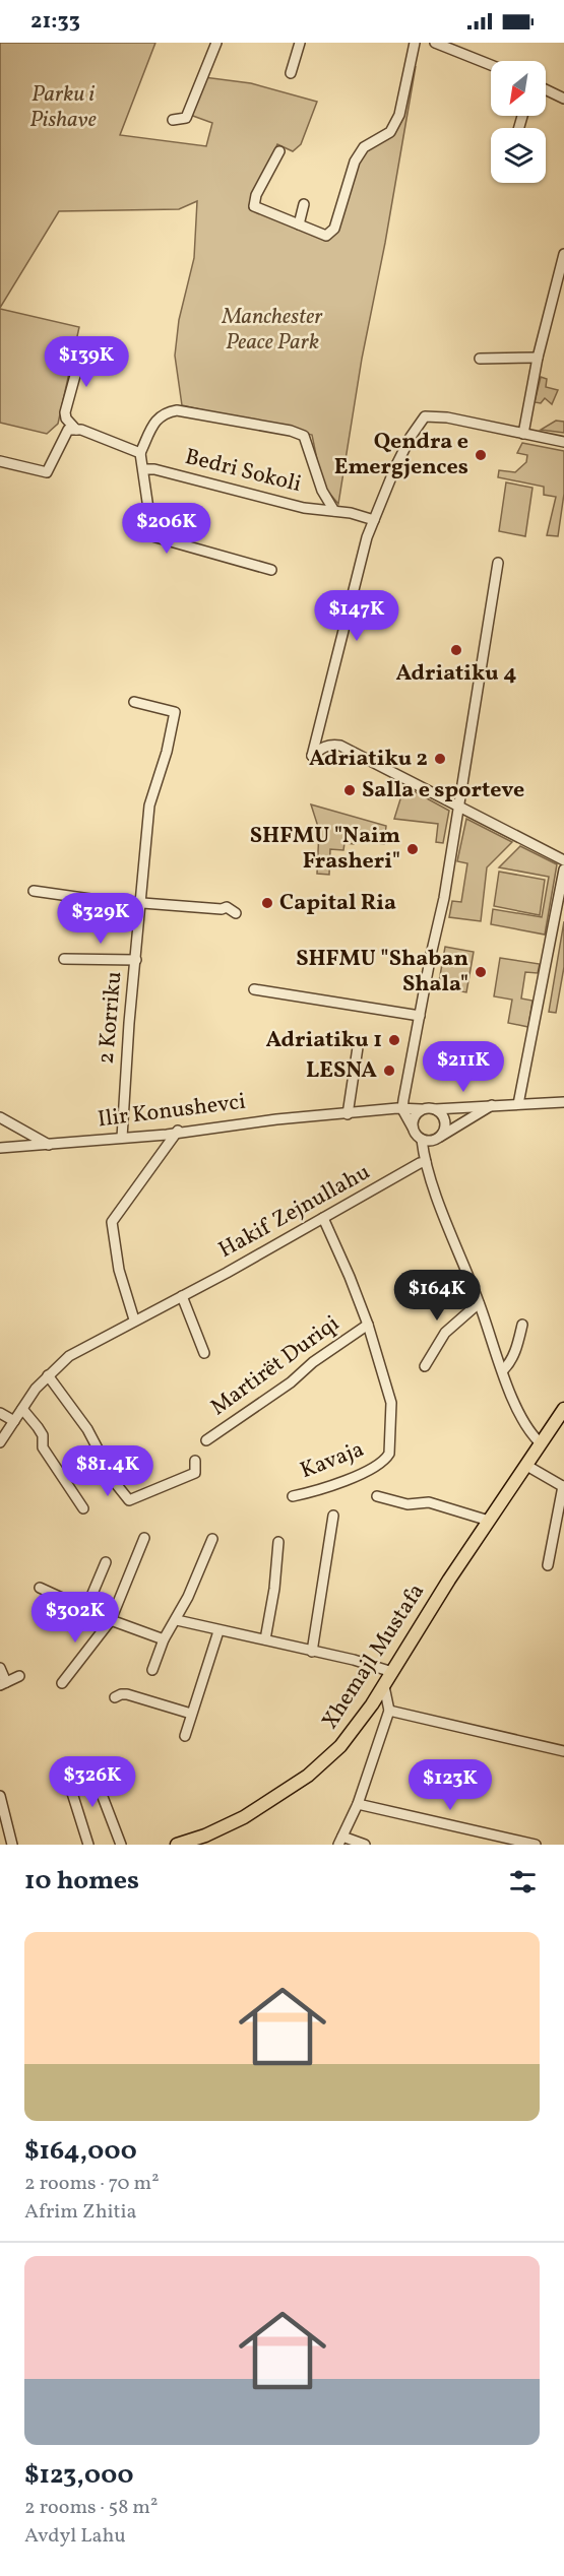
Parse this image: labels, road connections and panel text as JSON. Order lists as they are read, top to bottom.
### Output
{
  "streets": {
    "main road": ["Xhemajl Mustafa"],
    "street": [
      "Bedri Sokoli",
      "2 Korriku",
      "Ilir Konushevci",
      "Hakif Zejnullahu",
      "Martirët Duriqi",
      "Kavaja"
    ]
  },
  "crossings": [
    ["2 Korriku", "Ilir Konushevci"],
    ["Hakif Zejnullahu", "Kavaja"],
    ["Martirët Duriqi", "Kavaja"]
  ],
  "parks": ["Parku i Pishave", "Manchester Peace Park"],
  "places": [
    "Qendra e Emergjences",
    "Adriatiku 4",
    "Adriatiku 2",
    "Salla e sporteve",
    "SHFMU \"Naim Frasheri\"",
    "Capital Ria",
    "SHFMU \"Shaban Shala\"",
    "Adriatiku 1",
    "LESNA"
  ],
  "north": "bottom left",
  "page": {
    "status": "21:33",
    "price": [
      "$139K",
      "$206K",
      "$147K",
      "$329K",
      "$211K",
      "$164K",
      "$81.4K",
      "$302K",
      "$326K",
      "$123K"
    ],
    "heading": "10 homes",
    "list": [
      {
        "name": "$164,000",
        "note": "2 rooms · 70 m² · Afrim Zhitia"
      },
      {
        "name": "$123,000",
        "note": "2 rooms · 58 m² · Avdyl Lahu"
      }
    ]
  }
}
